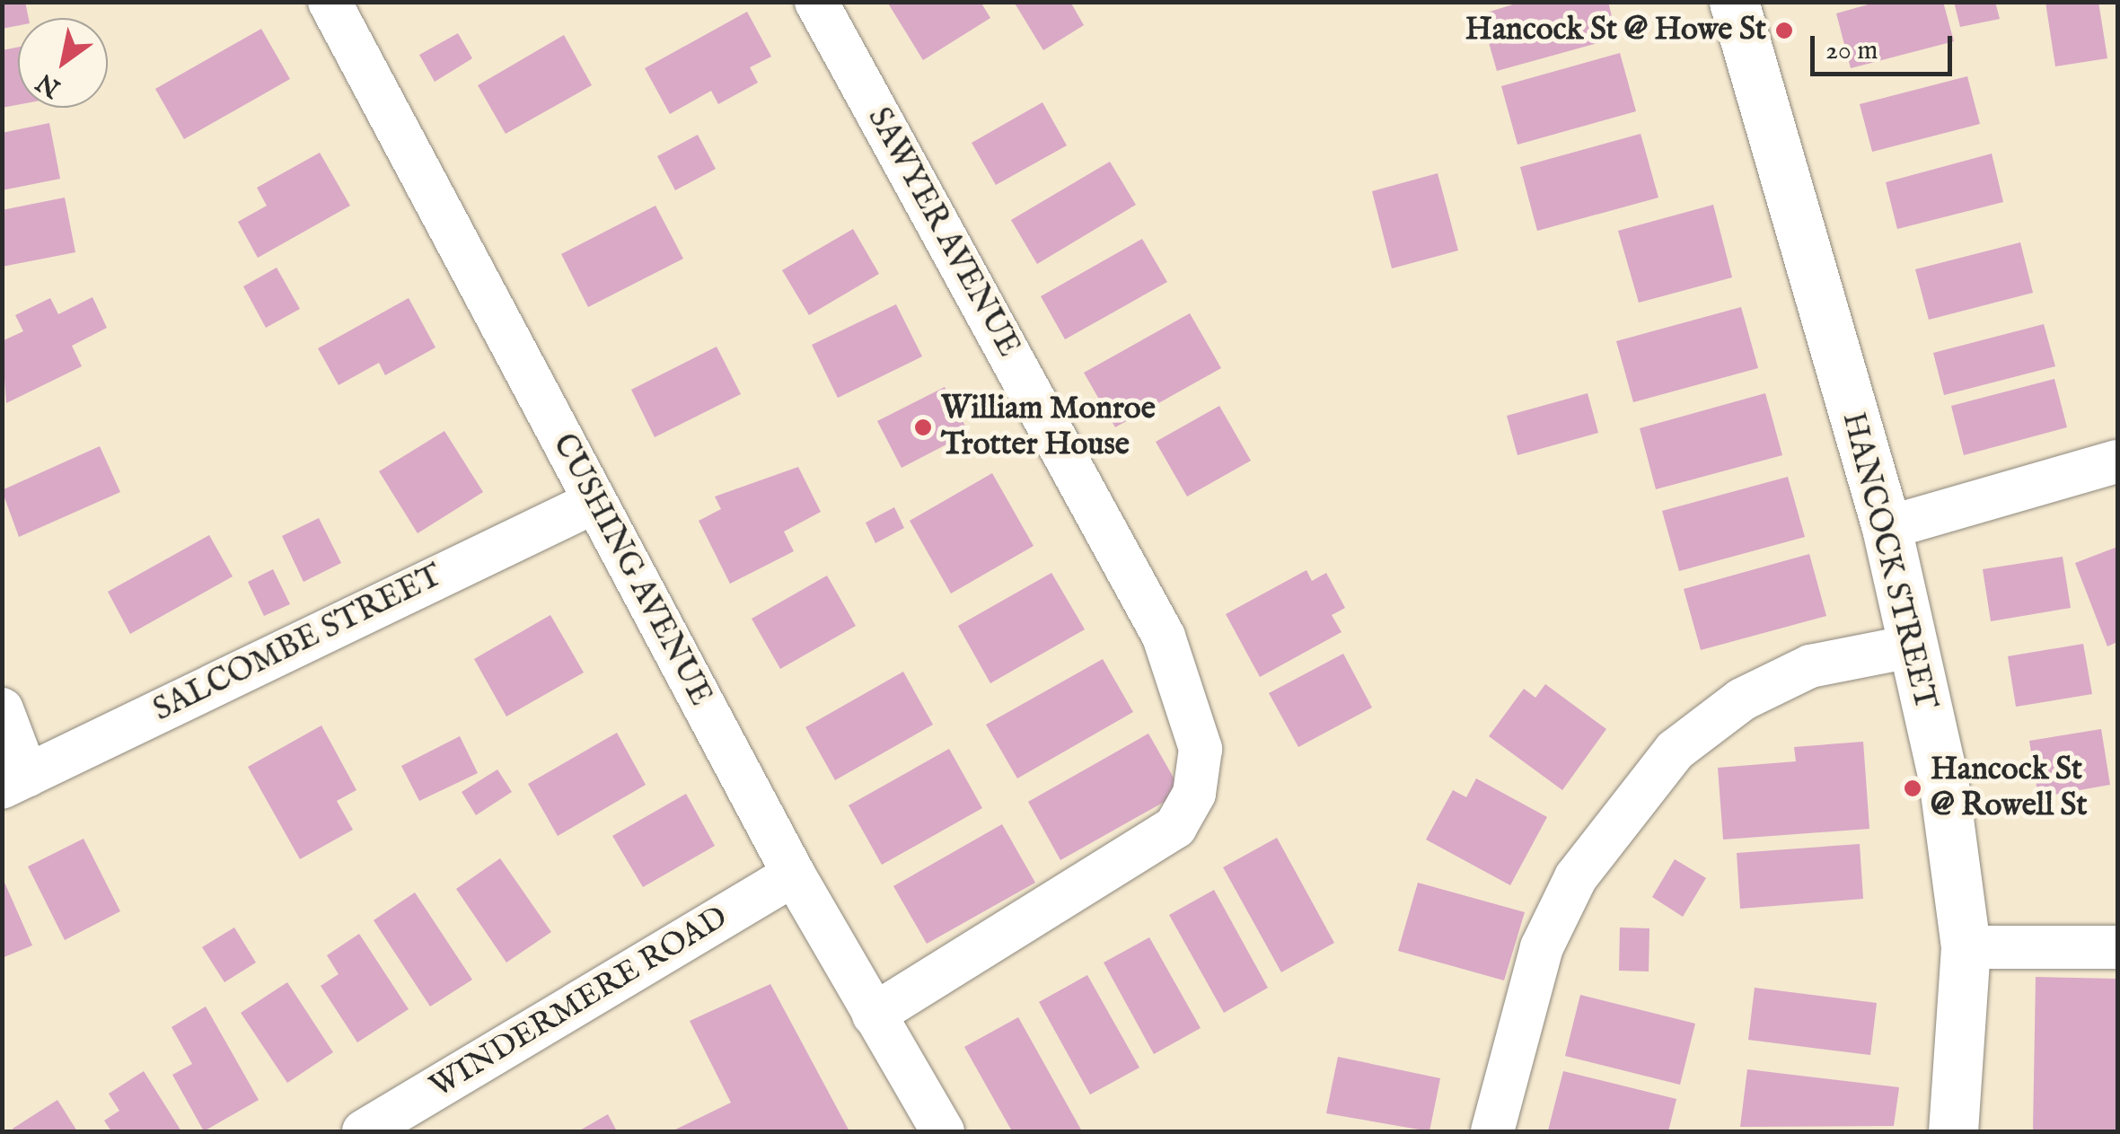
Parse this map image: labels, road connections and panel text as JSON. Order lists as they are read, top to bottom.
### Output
{
  "streets": {
    "main road": ["HANCOCK STREET"],
    "street": [
      "SAWYER AVENUE",
      "CUSHING AVENUE",
      "SALCOMBE STREET",
      "WINDERMERE ROAD"
    ]
  },
  "crossings": [
    ["SAWYER AVENUE", "CUSHING AVENUE"],
    ["CUSHING AVENUE", "SALCOMBE STREET"],
    ["CUSHING AVENUE", "WINDERMERE ROAD"]
  ],
  "places": ["Hancock St @ Howe St", "William Monroe Trotter House", "Hancock St @ Rowell St"],
  "scale_bar": "20 m",
  "north": "bottom left"
}
